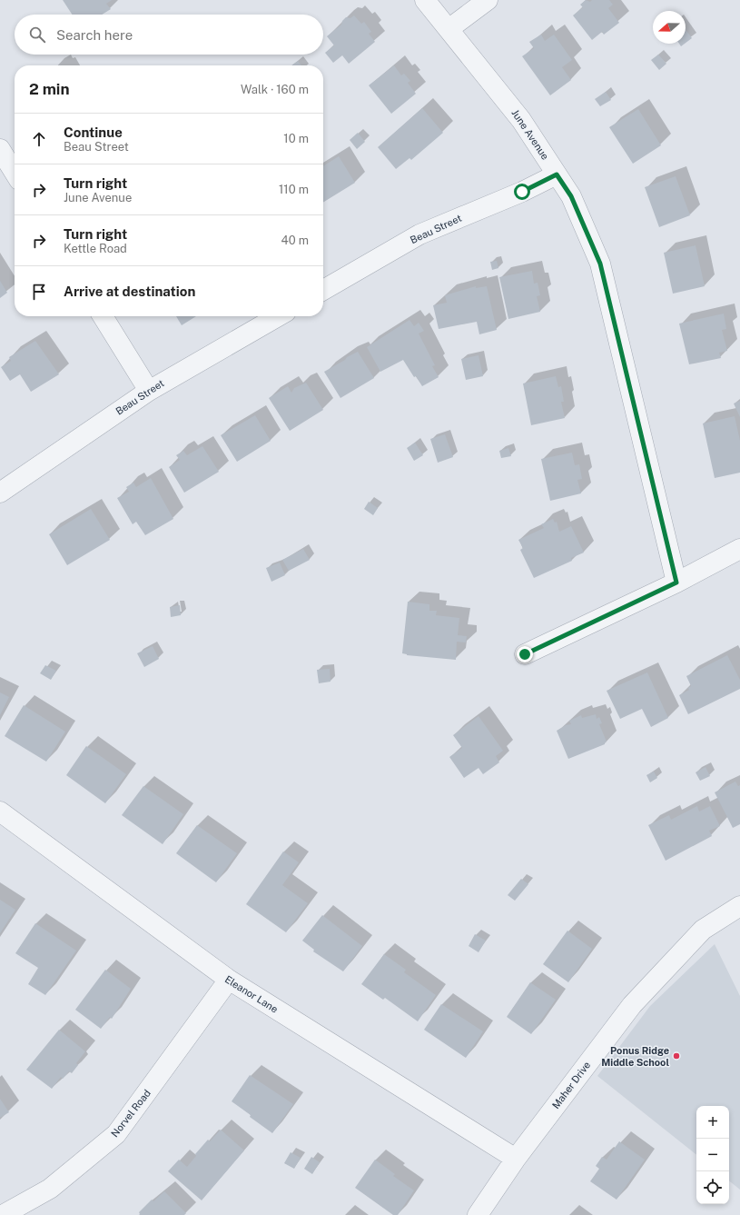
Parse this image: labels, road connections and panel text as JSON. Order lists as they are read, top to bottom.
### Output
{
  "streets": {
    "street": [
      "June Avenue",
      "Beau Street",
      "Eleanor Lane",
      "Maher Drive",
      "Norvel Road"
    ]
  },
  "crossings": [
    ["June Avenue", "Beau Street"],
    ["Eleanor Lane", "Maher Drive"],
    ["Eleanor Lane", "Norvel Road"]
  ],
  "places": ["Ponus Ridge Middle School"],
  "north": "left",
  "page": {
    "search": "Search here",
    "heading": ["2 min", "Walk · 160 m"],
    "list": [
      ["Continue", "Beau Street", "10 m"],
      ["Turn right", "June Avenue", "110 m"],
      ["Turn right", "Kettle Road", "40 m"],
      "Arrive at destination"
    ],
    "map_buttons": ["+", "−"]
  }
}
